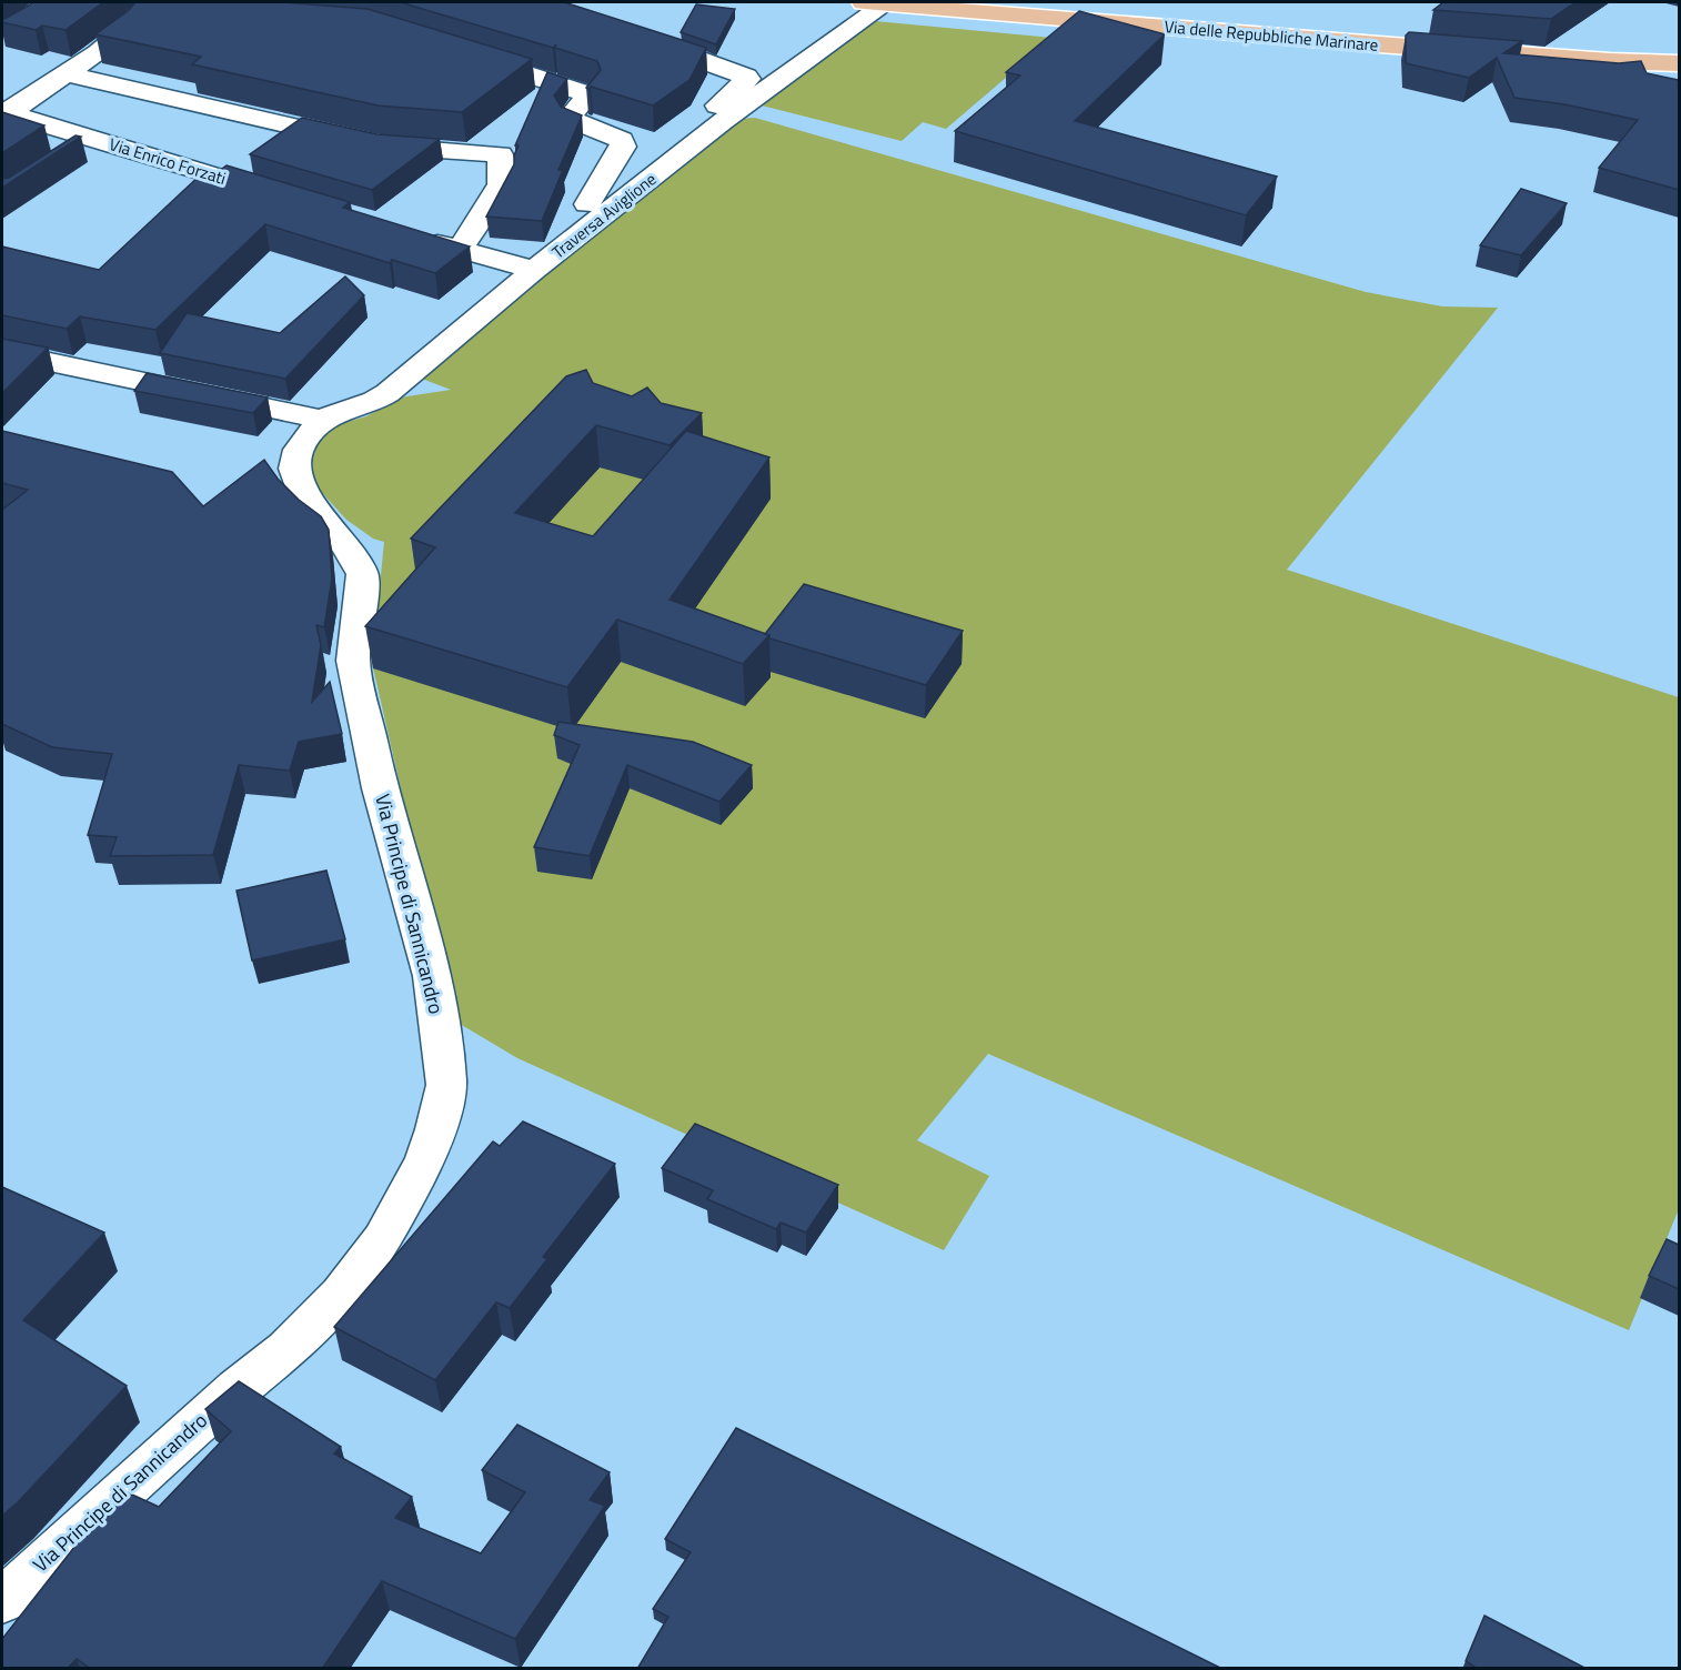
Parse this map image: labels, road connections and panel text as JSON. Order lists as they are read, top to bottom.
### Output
{
  "streets": {
    "main road": ["Via delle Repubbliche Marinare"],
    "street": ["Via Enrico Forzati", "Traversa Aviglione", "Via Principe di Sannicandro"]
  },
  "crossings": [
    ["Via delle Repubbliche Marinare", "Traversa Aviglione"],
    ["Traversa Aviglione", "Via Principe di Sannicandro"]
  ]
}
